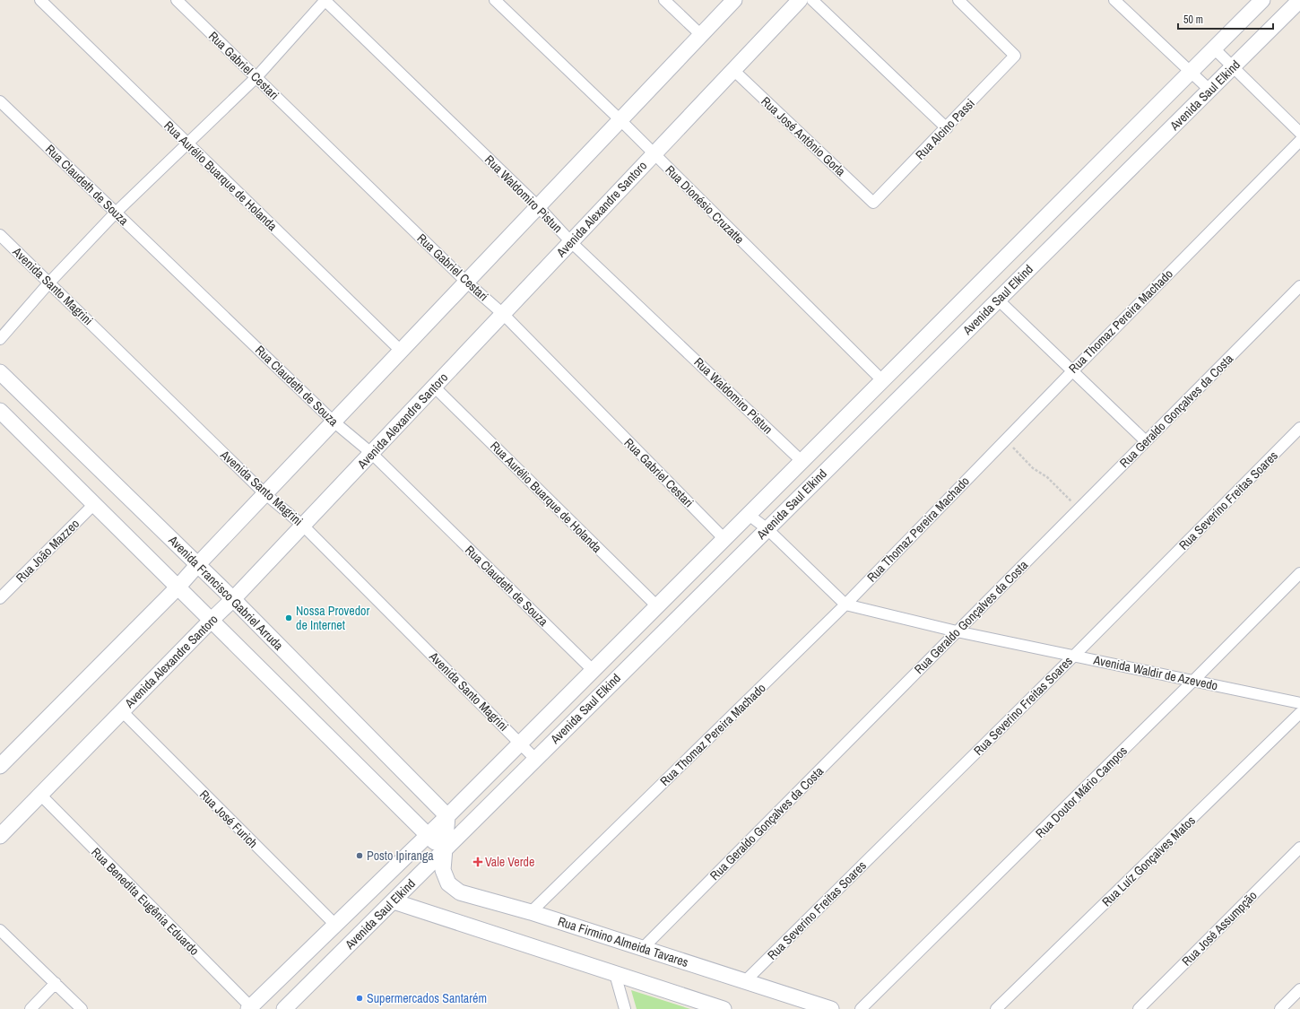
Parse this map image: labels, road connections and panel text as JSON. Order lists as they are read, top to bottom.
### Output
{
  "streets": {
    "main road": [
      "Avenida Saul Elkind",
      "Avenida Alexandre Santoro",
      "Avenida Francisco Gabriel Arruda",
      "Rua Firmino Almeida Tavares"
    ],
    "street": [
      "Rua Gabriel Cestari",
      "Rua Alcino Passi",
      "Rua José Antônio Gorla",
      "Rua Aurélio Buarque de Holanda",
      "Rua Claudeth de Souza",
      "Rua Waldomiro Pistun",
      "Rua Dionésio Cruzatte",
      "Avenida Santo Magrini",
      "Rua Thomaz Pereira Machado",
      "Rua Geraldo Gonçalves da Costa",
      "Rua Severino Freitas Soares",
      "Rua João Mazzeo",
      "Avenida Waldir de Azevedo",
      "Rua Doutor Mário Campos",
      "Rua José Furich",
      "Rua Luíz Gonçalves Matos",
      "Rua Benedita Eugênia Eduardo",
      "Rua José Assumpção"
    ]
  },
  "crossings": [
    ["Rua Gabriel Cestari", "Avenida Saul Elkind"],
    ["Rua Gabriel Cestari", "Avenida Alexandre Santoro"],
    ["Avenida Saul Elkind", "Rua Aurélio Buarque de Holanda"],
    ["Avenida Saul Elkind", "Rua Claudeth de Souza"],
    ["Avenida Saul Elkind", "Rua Waldomiro Pistun"],
    ["Avenida Saul Elkind", "Rua Dionésio Cruzatte"],
    ["Avenida Saul Elkind", "Avenida Santo Magrini"],
    ["Avenida Saul Elkind", "Avenida Francisco Gabriel Arruda"],
    ["Avenida Saul Elkind", "Rua José Furich"],
    ["Avenida Saul Elkind", "Rua Benedita Eugênia Eduardo"],
    ["Avenida Saul Elkind", "Rua Firmino Almeida Tavares"],
    ["Rua Alcino Passi", "Rua José Antônio Gorla"],
    ["Rua José Antônio Gorla", "Avenida Alexandre Santoro"],
    ["Rua Aurélio Buarque de Holanda", "Avenida Alexandre Santoro"],
    ["Rua Claudeth de Souza", "Avenida Alexandre Santoro"],
    ["Rua Waldomiro Pistun", "Avenida Alexandre Santoro"],
    ["Rua Dionésio Cruzatte", "Avenida Alexandre Santoro"],
    ["Avenida Alexandre Santoro", "Avenida Santo Magrini"],
    ["Avenida Alexandre Santoro", "Avenida Francisco Gabriel Arruda"],
    ["Avenida Alexandre Santoro", "Rua José Furich"],
    ["Avenida Alexandre Santoro", "Rua Benedita Eugênia Eduardo"],
    ["Rua Thomaz Pereira Machado", "Avenida Waldir de Azevedo"],
    ["Rua Thomaz Pereira Machado", "Rua Firmino Almeida Tavares"],
    ["Rua Geraldo Gonçalves da Costa", "Avenida Waldir de Azevedo"],
    ["Rua Geraldo Gonçalves da Costa", "Rua Firmino Almeida Tavares"],
    ["Rua Severino Freitas Soares", "Avenida Waldir de Azevedo"],
    ["Rua Severino Freitas Soares", "Rua Firmino Almeida Tavares"],
    ["Avenida Francisco Gabriel Arruda", "Rua Firmino Almeida Tavares"],
    ["Avenida Waldir de Azevedo", "Rua Doutor Mário Campos"]
  ],
  "places": {
    "other": ["Nossa Provedor de Internet", "Posto Ipiranga", "Supermercados Santarém"],
    "health": ["Vale Verde"]
  },
  "scale_bar": "50 m"
}
